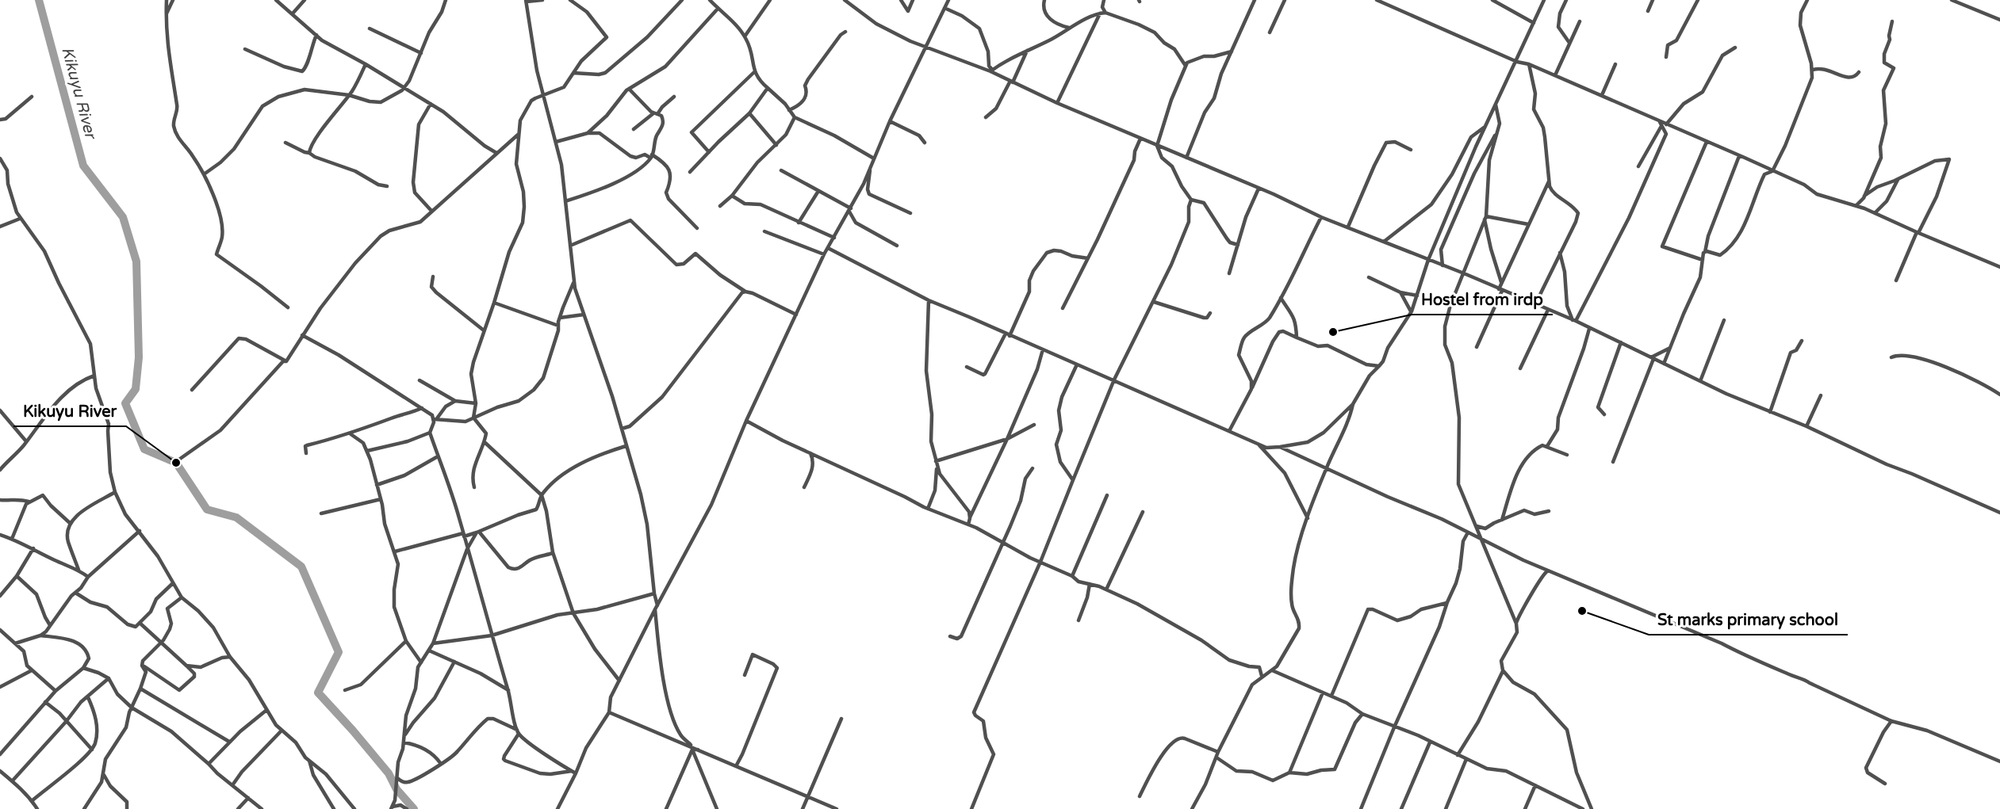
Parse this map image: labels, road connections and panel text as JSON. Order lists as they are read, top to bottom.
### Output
{
  "water": ["Kikuyu River"],
  "places": ["Hostel from irdp", "Kikuyu River", "St marks primary school"]
}
